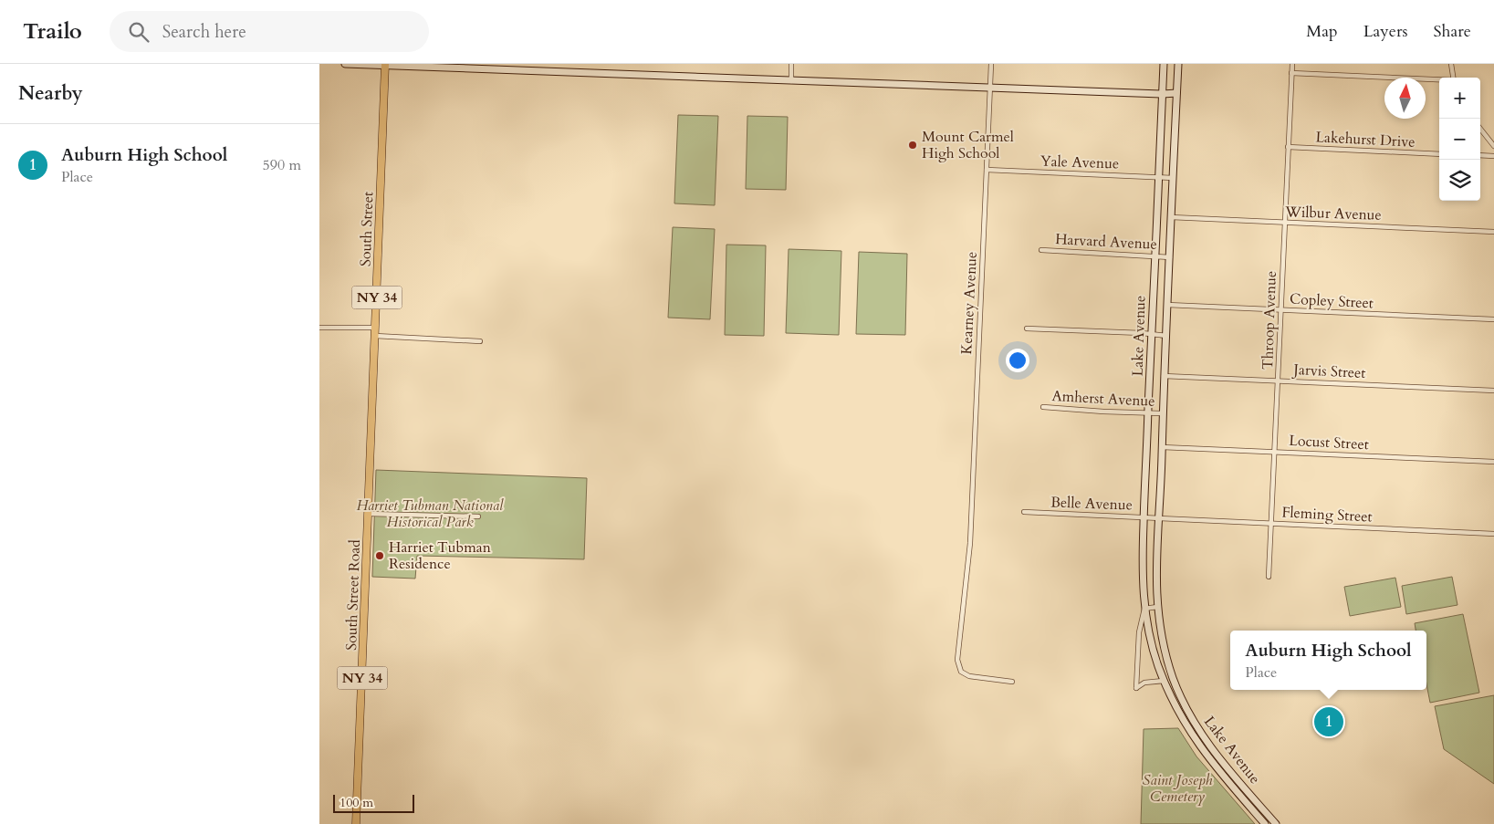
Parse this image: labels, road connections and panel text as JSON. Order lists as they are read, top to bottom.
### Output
{
  "streets": {
    "main road": [
      "South Street",
      "NY 34",
      "Lake Avenue",
      "South Street Road"
    ],
    "street": [
      "Lakehurst Drive",
      "Yale Avenue",
      "Wilbur Avenue",
      "Harvard Avenue",
      "Copley Street",
      "Kearney Avenue",
      "Throop Avenue",
      "Jarvis Street",
      "Amherst Avenue",
      "Locust Street",
      "Belle Avenue",
      "Fleming Street"
    ]
  },
  "crossings": [
    ["Lakehurst Drive", "Throop Avenue"],
    ["Yale Avenue", "Kearney Avenue"],
    ["Yale Avenue", "Lake Avenue"],
    ["Wilbur Avenue", "Throop Avenue"],
    ["Wilbur Avenue", "Lake Avenue"],
    ["South Street", "South Street Road"],
    ["Harvard Avenue", "Lake Avenue"],
    ["Copley Street", "Throop Avenue"],
    ["Copley Street", "Lake Avenue"],
    ["Throop Avenue", "Jarvis Street"],
    ["Throop Avenue", "Locust Street"],
    ["Throop Avenue", "Fleming Street"],
    ["Lake Avenue", "Jarvis Street"],
    ["Lake Avenue", "Amherst Avenue"],
    ["Lake Avenue", "Locust Street"],
    ["Lake Avenue", "Belle Avenue"],
    ["Lake Avenue", "Fleming Street"],
    ["Belle Avenue", "Fleming Street"]
  ],
  "parks": ["Harriet Tubman National Historical Park", "Saint Joseph Cemetery"],
  "places": ["Mount Carmel High School", "Harriet Tubman Residence"],
  "scale_bar": "100 m",
  "north": "top",
  "page": {
    "header": "Trailo",
    "search": "Search here",
    "nav": ["Map", "Layers", "Share"],
    "heading": "Nearby",
    "map_buttons": ["+", "−"],
    "list": [
      {
        "mark": "1",
        "name": "Auburn High School",
        "note": "Place",
        "value": "590 m"
      }
    ],
    "popup": ["Auburn High School", "Place"],
    "pins": "1",
    "scale": "100 m"
  }
}
